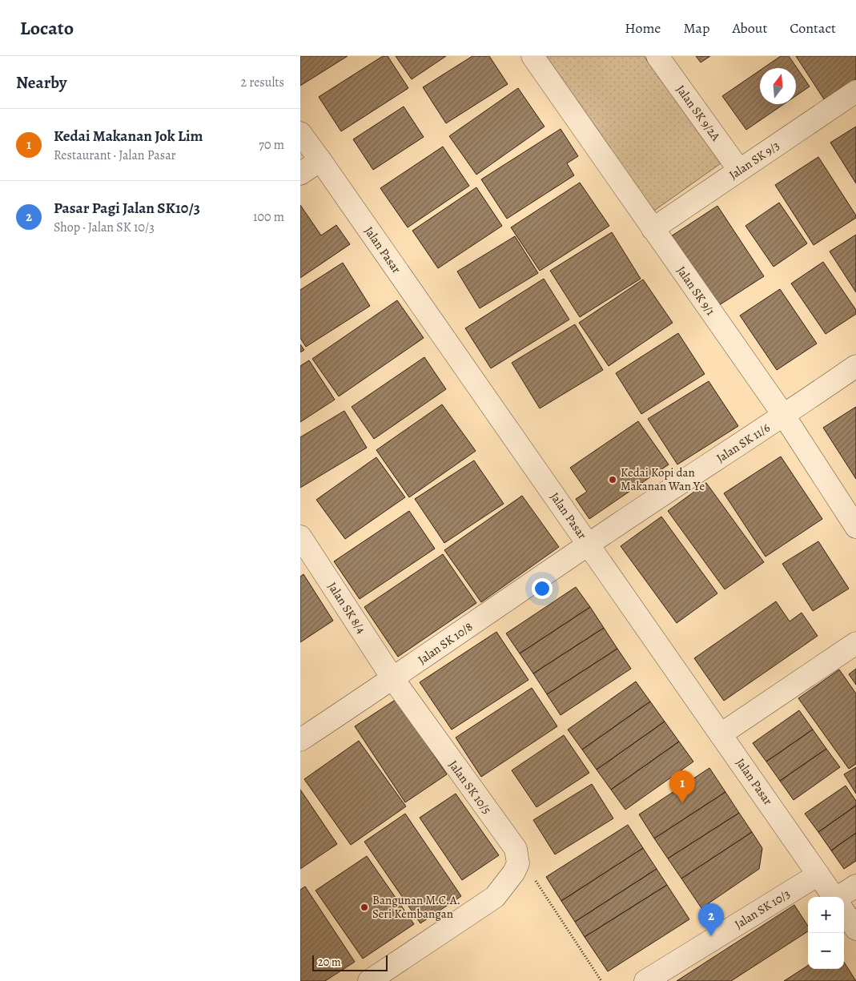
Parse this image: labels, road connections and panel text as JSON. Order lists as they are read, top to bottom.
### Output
{
  "streets": {
    "street": [
      "Jalan SK 9/2A",
      "Jalan SK 9/3",
      "Jalan Pasar",
      "Jalan SK 9/1",
      "Jalan SK 11/6",
      "Jalan SK 8/4",
      "Jalan SK 10/8",
      "Jalan SK 10/5",
      "Jalan SK 10/3"
    ]
  },
  "crossings": [
    ["Jalan SK 9/2A", "Jalan SK 9/3"],
    ["Jalan SK 9/3", "Jalan SK 9/1"],
    ["Jalan Pasar", "Jalan SK 11/6"],
    ["Jalan Pasar", "Jalan SK 10/8"],
    ["Jalan Pasar", "Jalan SK 10/3"],
    ["Jalan SK 9/1", "Jalan SK 11/6"],
    ["Jalan SK 11/6", "Jalan SK 10/8"],
    ["Jalan SK 8/4", "Jalan SK 10/8"],
    ["Jalan SK 8/4", "Jalan SK 10/5"],
    ["Jalan SK 10/8", "Jalan SK 10/5"]
  ],
  "places": ["Kedai Kopi dan Makanan Wan Ye", "Bangunan M.C.A. Seri Kembangan"],
  "scale_bar": "20 m",
  "north": "top",
  "page": {
    "header": "Locato",
    "nav": [
      "Home",
      "Map",
      "About",
      "Contact"
    ],
    "heading": ["Nearby", "2 results"],
    "list": [
      {
        "mark": "1",
        "name": "Kedai Makanan Jok Lim",
        "note": "Restaurant · Jalan Pasar",
        "value": "70 m"
      },
      {
        "mark": "2",
        "name": "Pasar Pagi Jalan SK10/3",
        "note": "Shop · Jalan SK 10/3",
        "value": "100 m"
      }
    ],
    "pins": ["1", "2"],
    "map_buttons": ["+", "−"],
    "scale": "20 m"
  }
}
